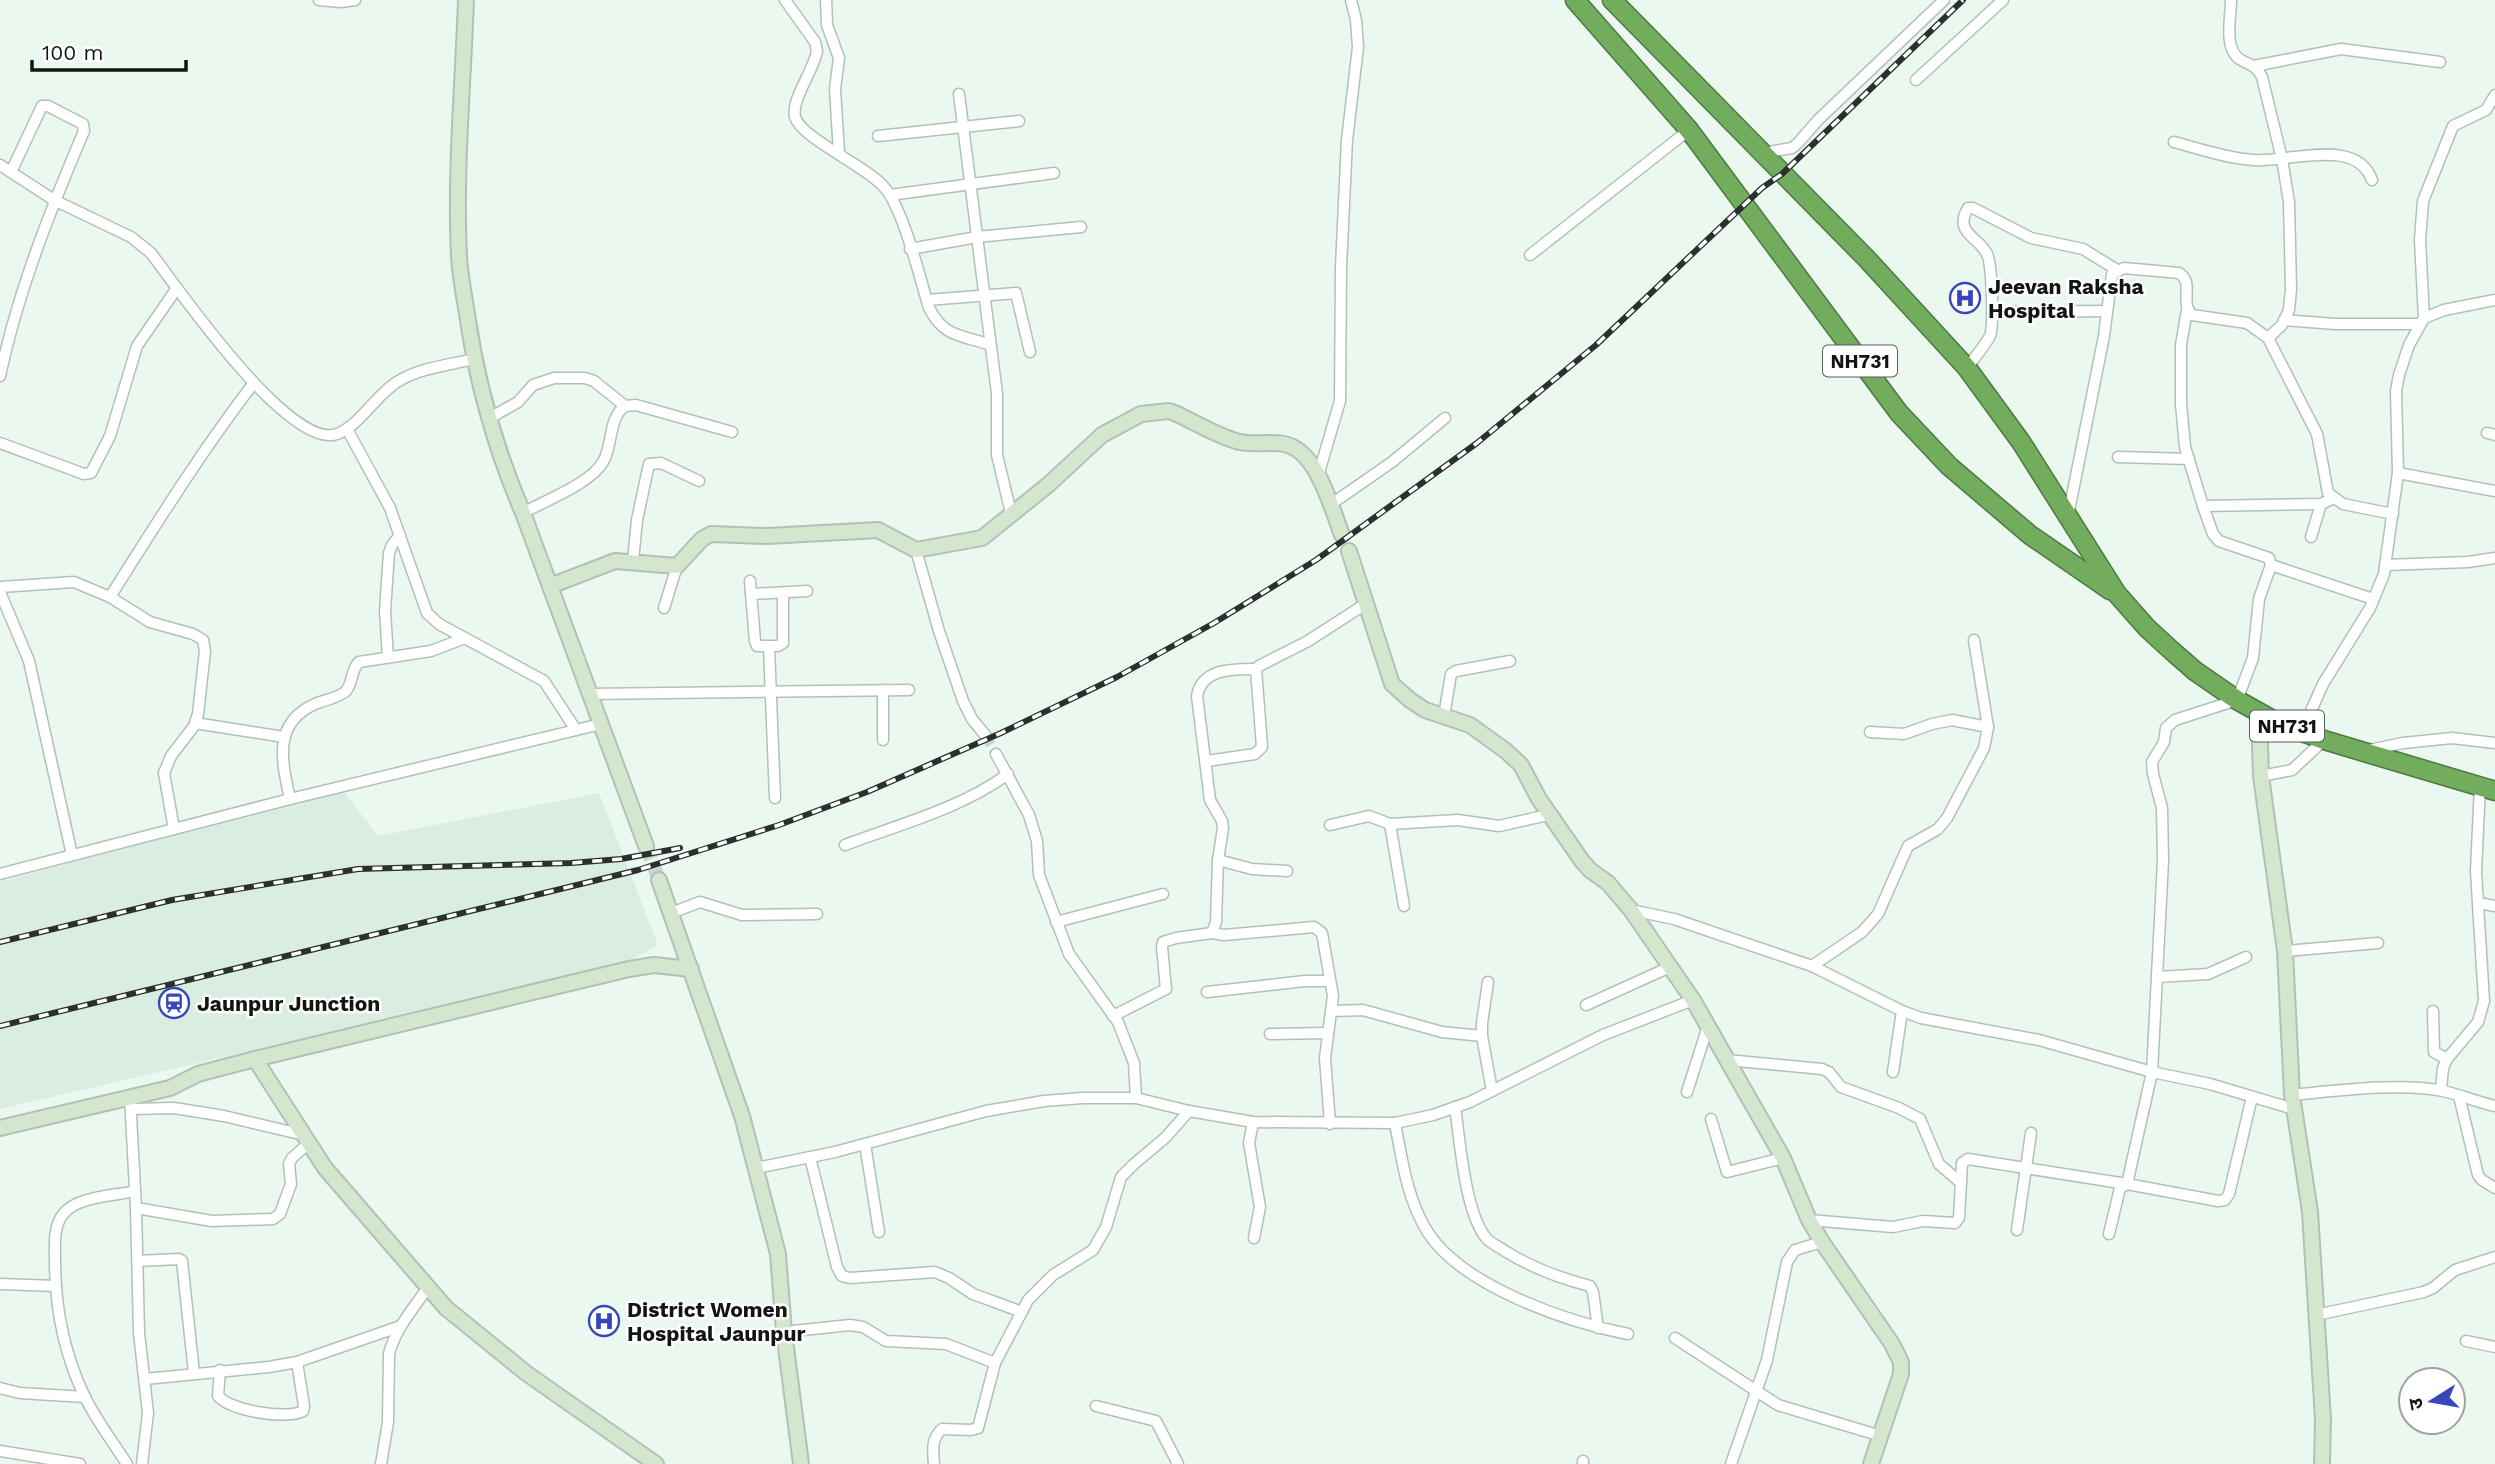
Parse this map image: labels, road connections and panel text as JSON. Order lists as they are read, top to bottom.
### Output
{
  "streets": {
    "highway": ["NH731"]
  },
  "places": {
    "hospital": ["Jeevan Raksha Hospital", "District Women Hospital Jaunpur"],
    "station": ["Jaunpur Junction"]
  },
  "scale_bar": "100 m",
  "north": "left"
}
